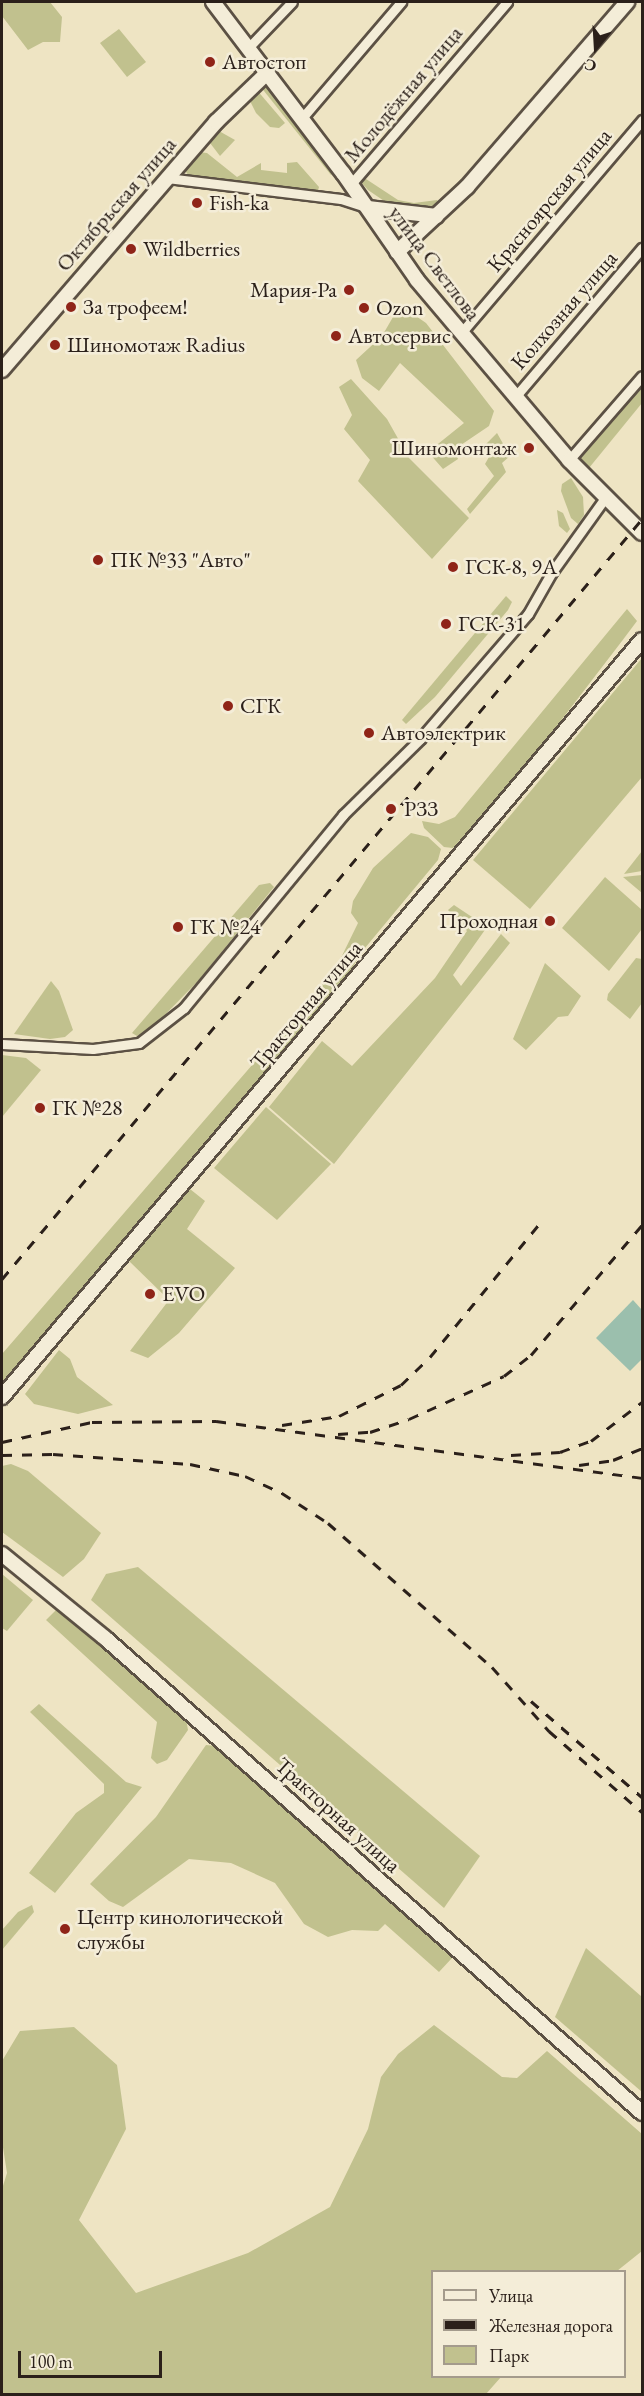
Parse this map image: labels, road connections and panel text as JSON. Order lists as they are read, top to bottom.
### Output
{
  "streets": {
    "main road": ["Октябрьская улица", "улица Светлова", "Тракторная улица"],
    "street": ["Молодёжная улица", "Красноярская улица", "Колхозная улица"]
  },
  "crossings": [
    ["Молодёжная улица", "улица Светлова"],
    ["Красноярская улица", "улица Светлова"],
    ["Октябрьская улица", "улица Светлова"],
    ["улица Светлова", "Колхозная улица"]
  ],
  "places": [
    "Автостоп",
    "Fish-ka",
    "Wildberries",
    "Мария-Ра",
    "За трофеем!",
    "Ozon",
    "Автосервис",
    "Шиномотаж Radius",
    "Шиномонтаж",
    "ПК №33 \"Авто\"",
    "ГСК-8, 9А",
    "ГСК-31",
    "СГК",
    "Автоэлектрик",
    "РЗЗ",
    "Проходная",
    "ГК №24",
    "ГК №28",
    "EVO",
    "Центр кинологической службы"
  ],
  "legend": ["Улица", "Железная дорога", "Парк"],
  "scale_bar": "100 m",
  "north": "bottom"
}
